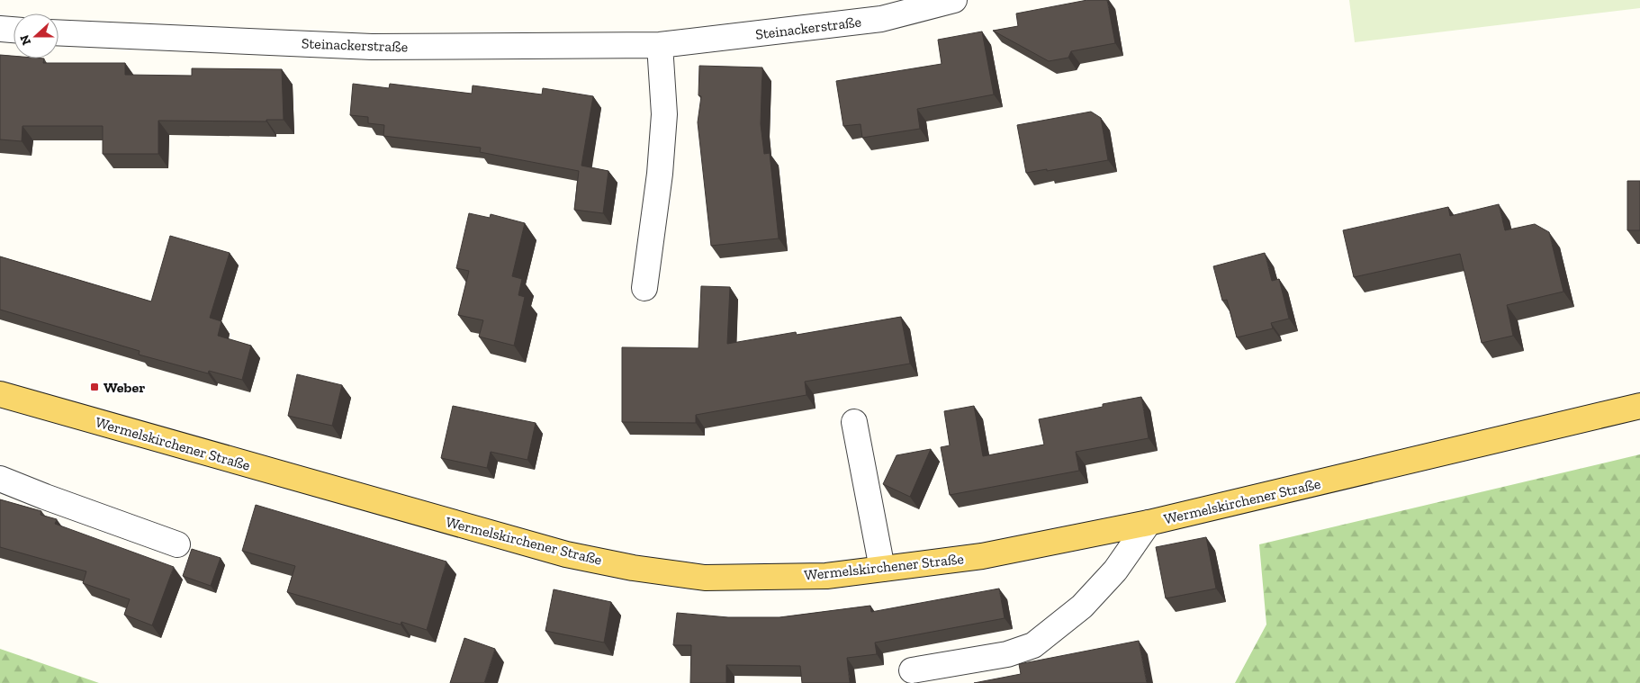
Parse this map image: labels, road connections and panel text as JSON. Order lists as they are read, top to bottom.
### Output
{
  "streets": {
    "main road": ["Wermelskirchener Straße"],
    "street": ["Steinackerstraße"]
  },
  "places": {
    "transit": ["Weber"]
  },
  "north": "left"
}
